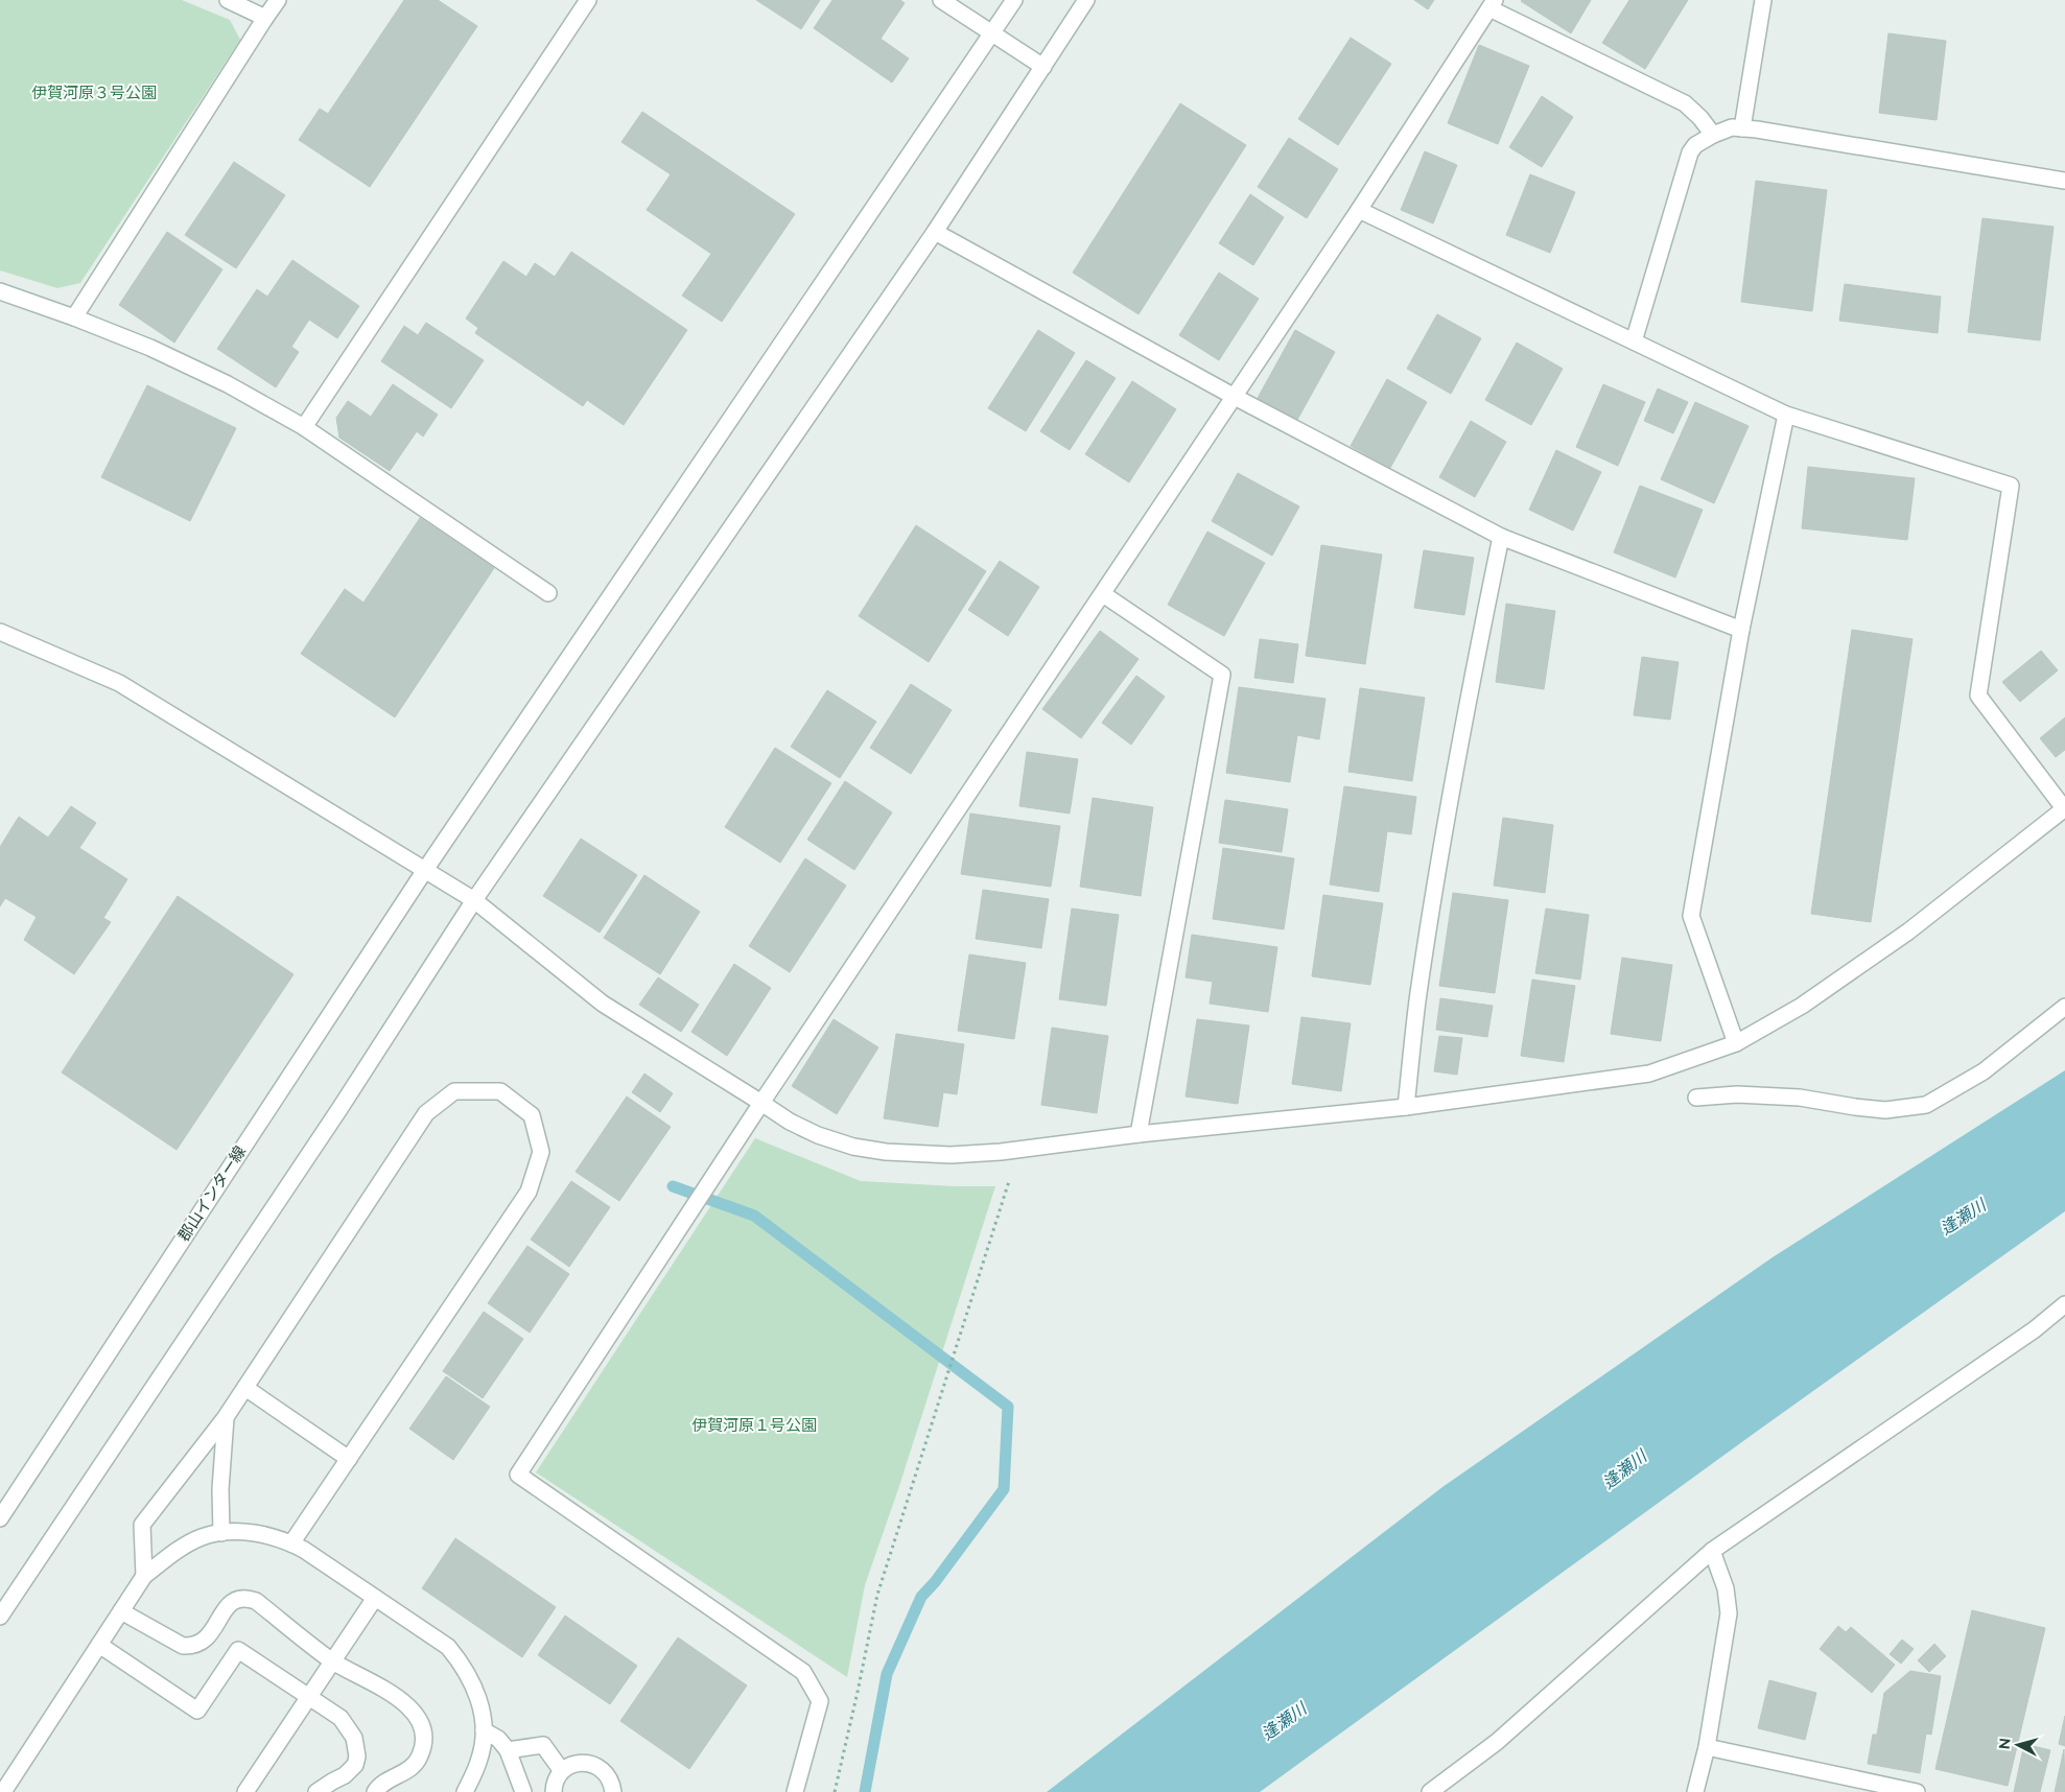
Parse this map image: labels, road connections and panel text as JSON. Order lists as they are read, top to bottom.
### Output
{
  "streets": {
    "street": ["郡山インター線"]
  },
  "water": ["逢瀬川"],
  "parks": ["伊賀河原３号公園", "伊賀河原１号公園"],
  "north": "left"
}
